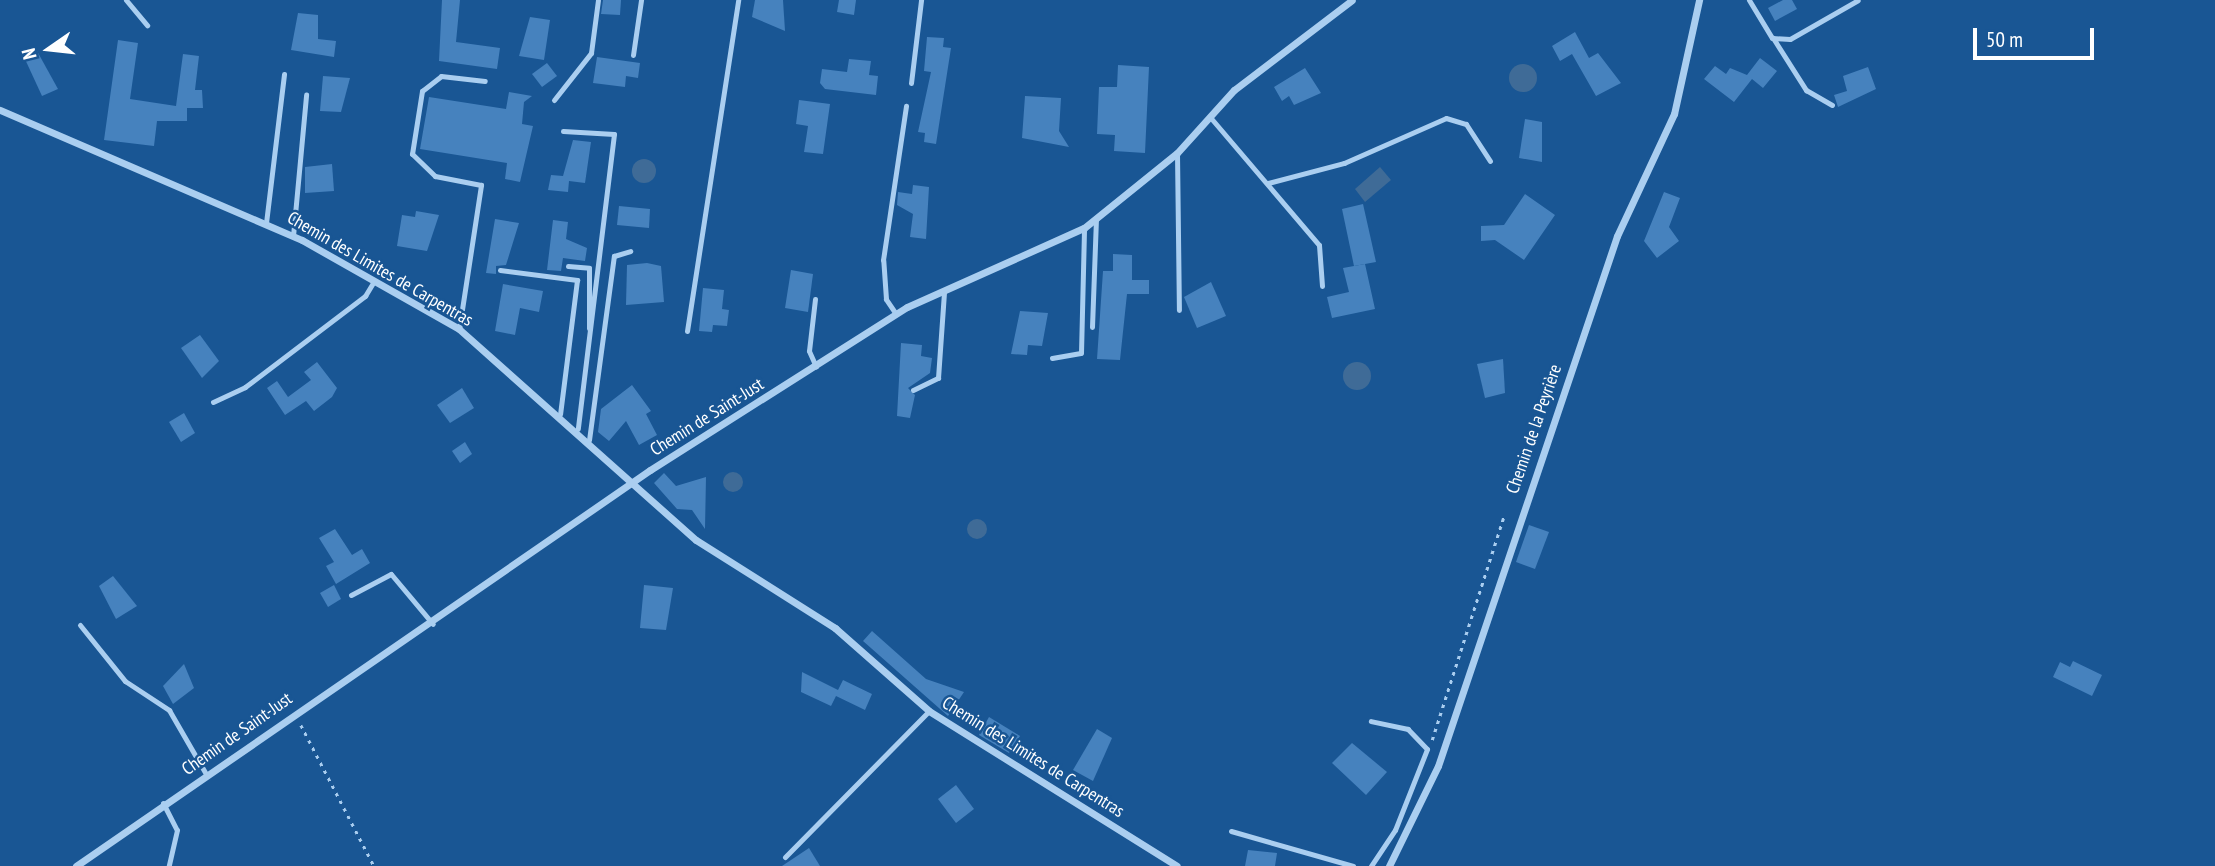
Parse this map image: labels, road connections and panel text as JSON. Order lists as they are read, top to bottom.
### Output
{
  "streets": {
    "street": ["Chemin des Limites de Carpentras", "Chemin de Saint-Just", "Chemin de la Peyrière"]
  },
  "crossings": [
    ["Chemin des Limites de Carpentras", "Chemin de Saint-Just"]
  ],
  "scale_bar": "50 m",
  "north": "left"
}
